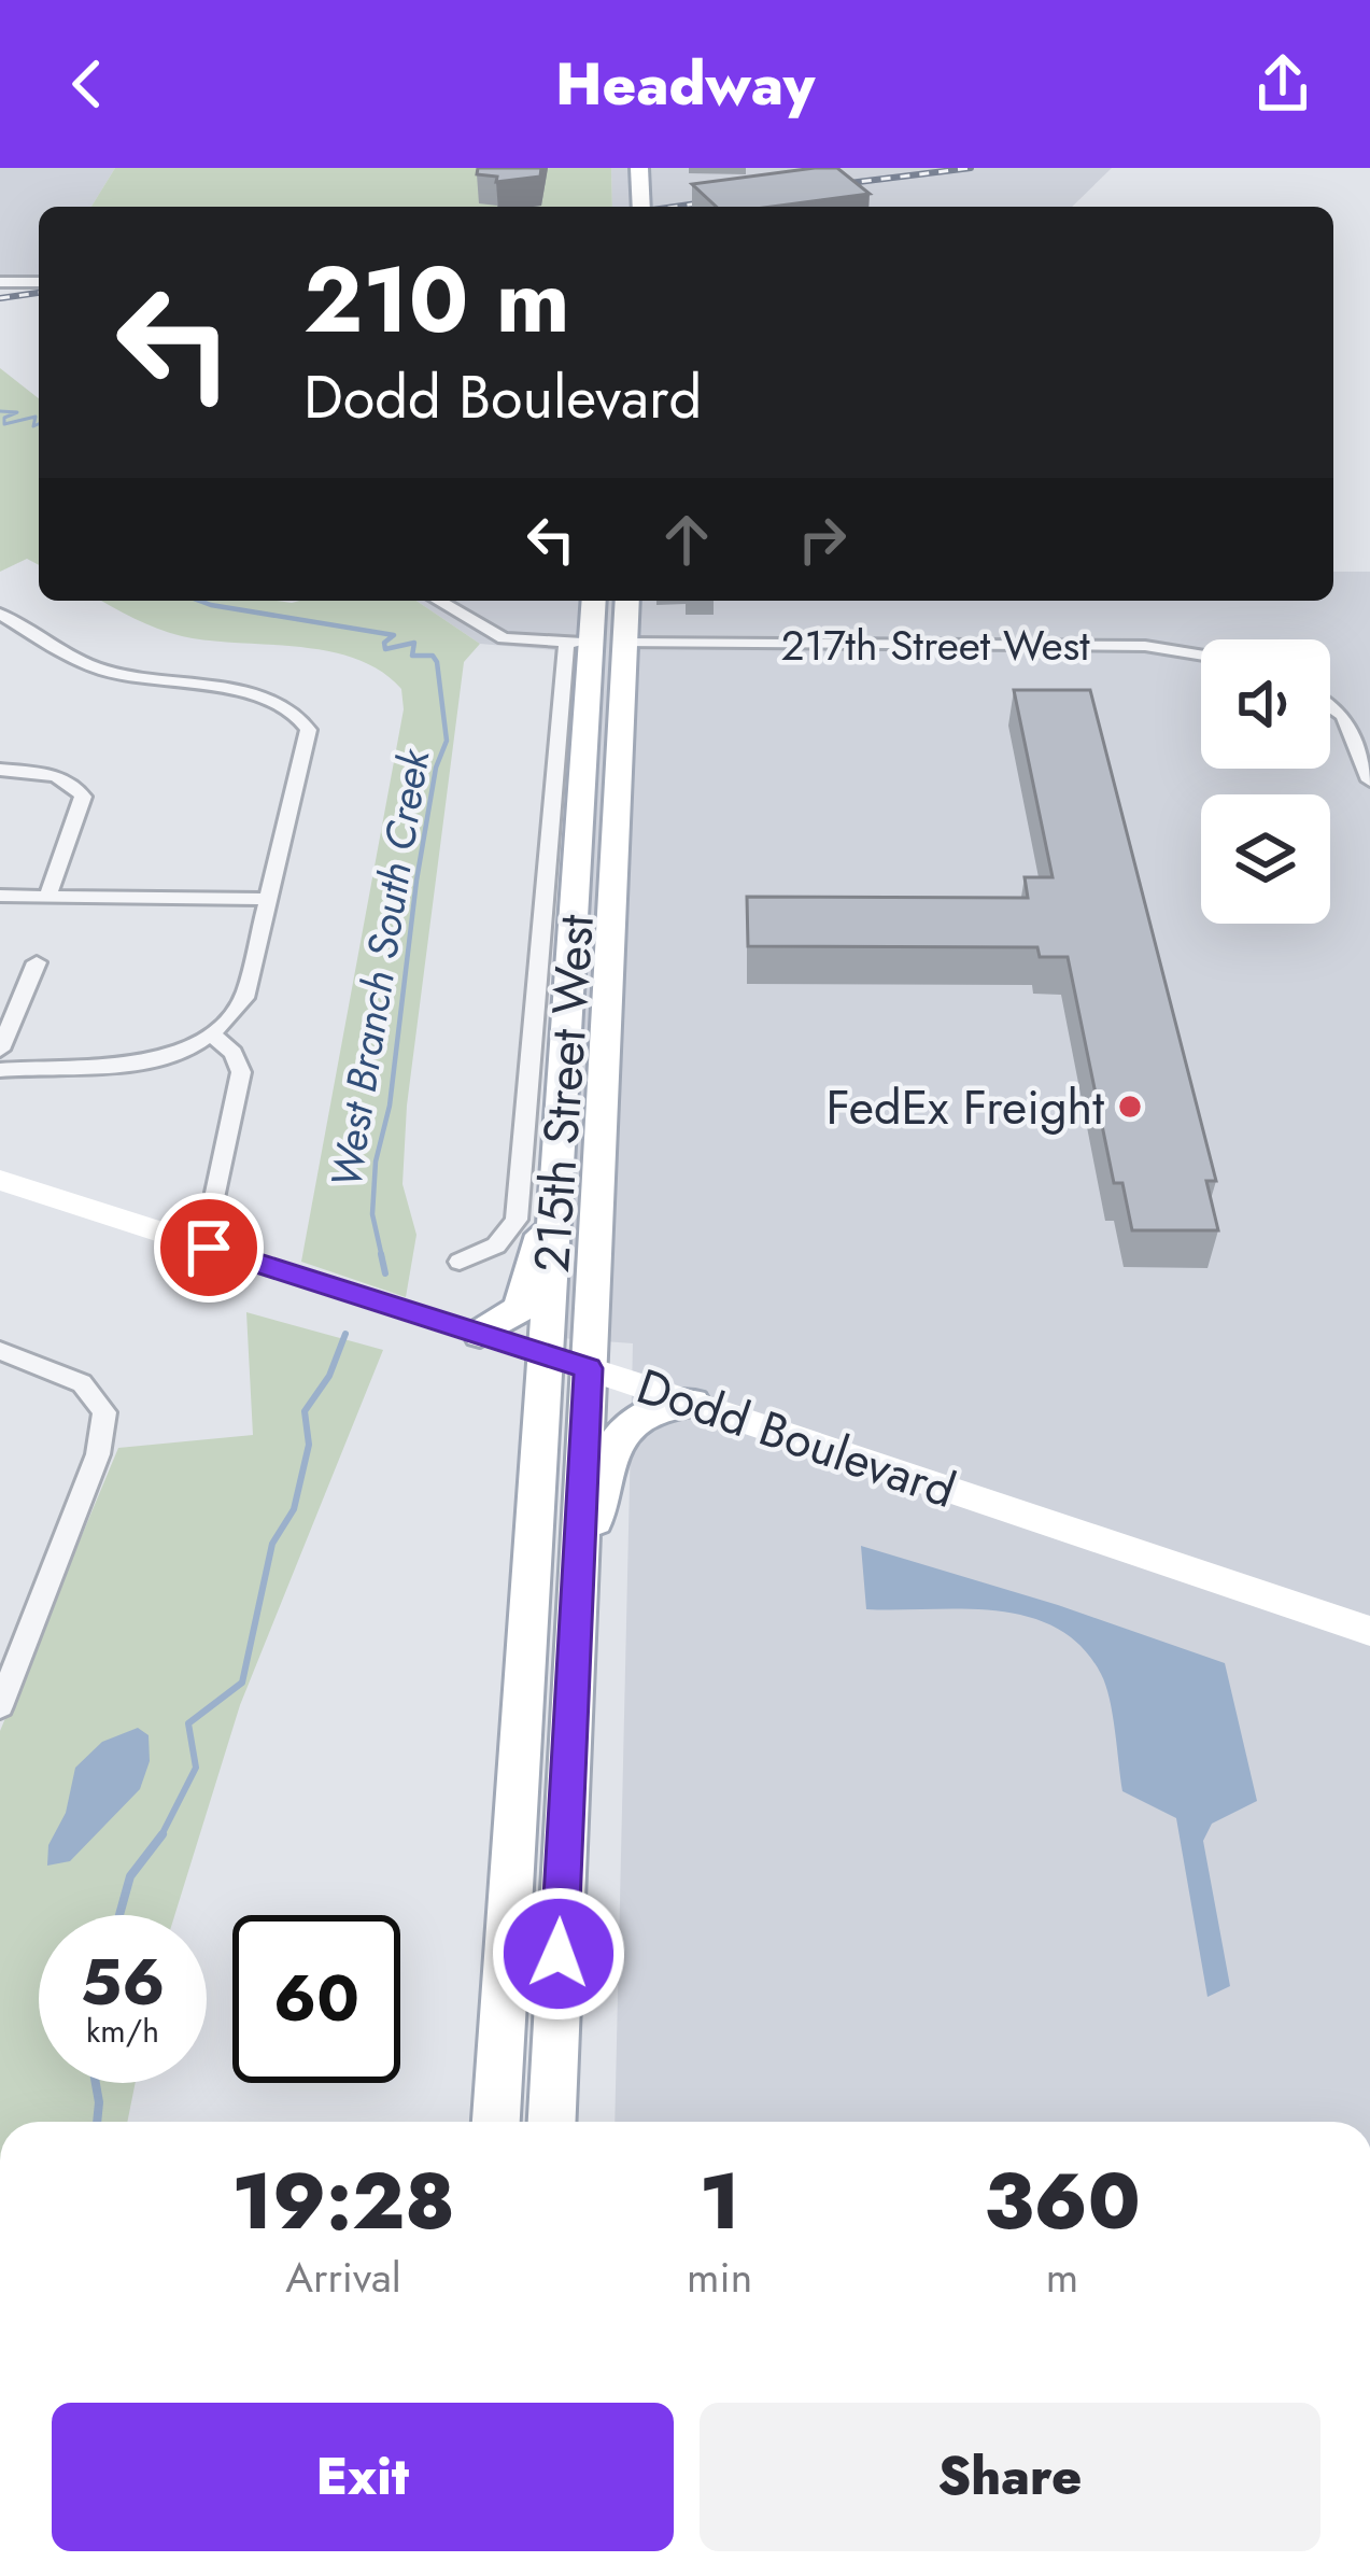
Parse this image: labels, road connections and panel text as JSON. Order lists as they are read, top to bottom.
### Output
{
  "streets": {
    "main road": ["215th Street West", "Dodd Boulevard"],
    "street": ["217th Street West"]
  },
  "crossings": [
    ["217th Street West", "215th Street West"],
    ["215th Street West", "Dodd Boulevard"]
  ],
  "water": ["West Branch South Creek"],
  "places": ["FedEx Freight"],
  "page": {
    "header": "Headway",
    "turn": ["210 m", "Dodd Boulevard"],
    "speed": "56 km/h",
    "limit": "60",
    "eta": [
      "19:28",
      "Arrival",
      "1",
      "min",
      "360",
      "m"
    ],
    "buttons": ["Exit", "Share"]
  }
}
